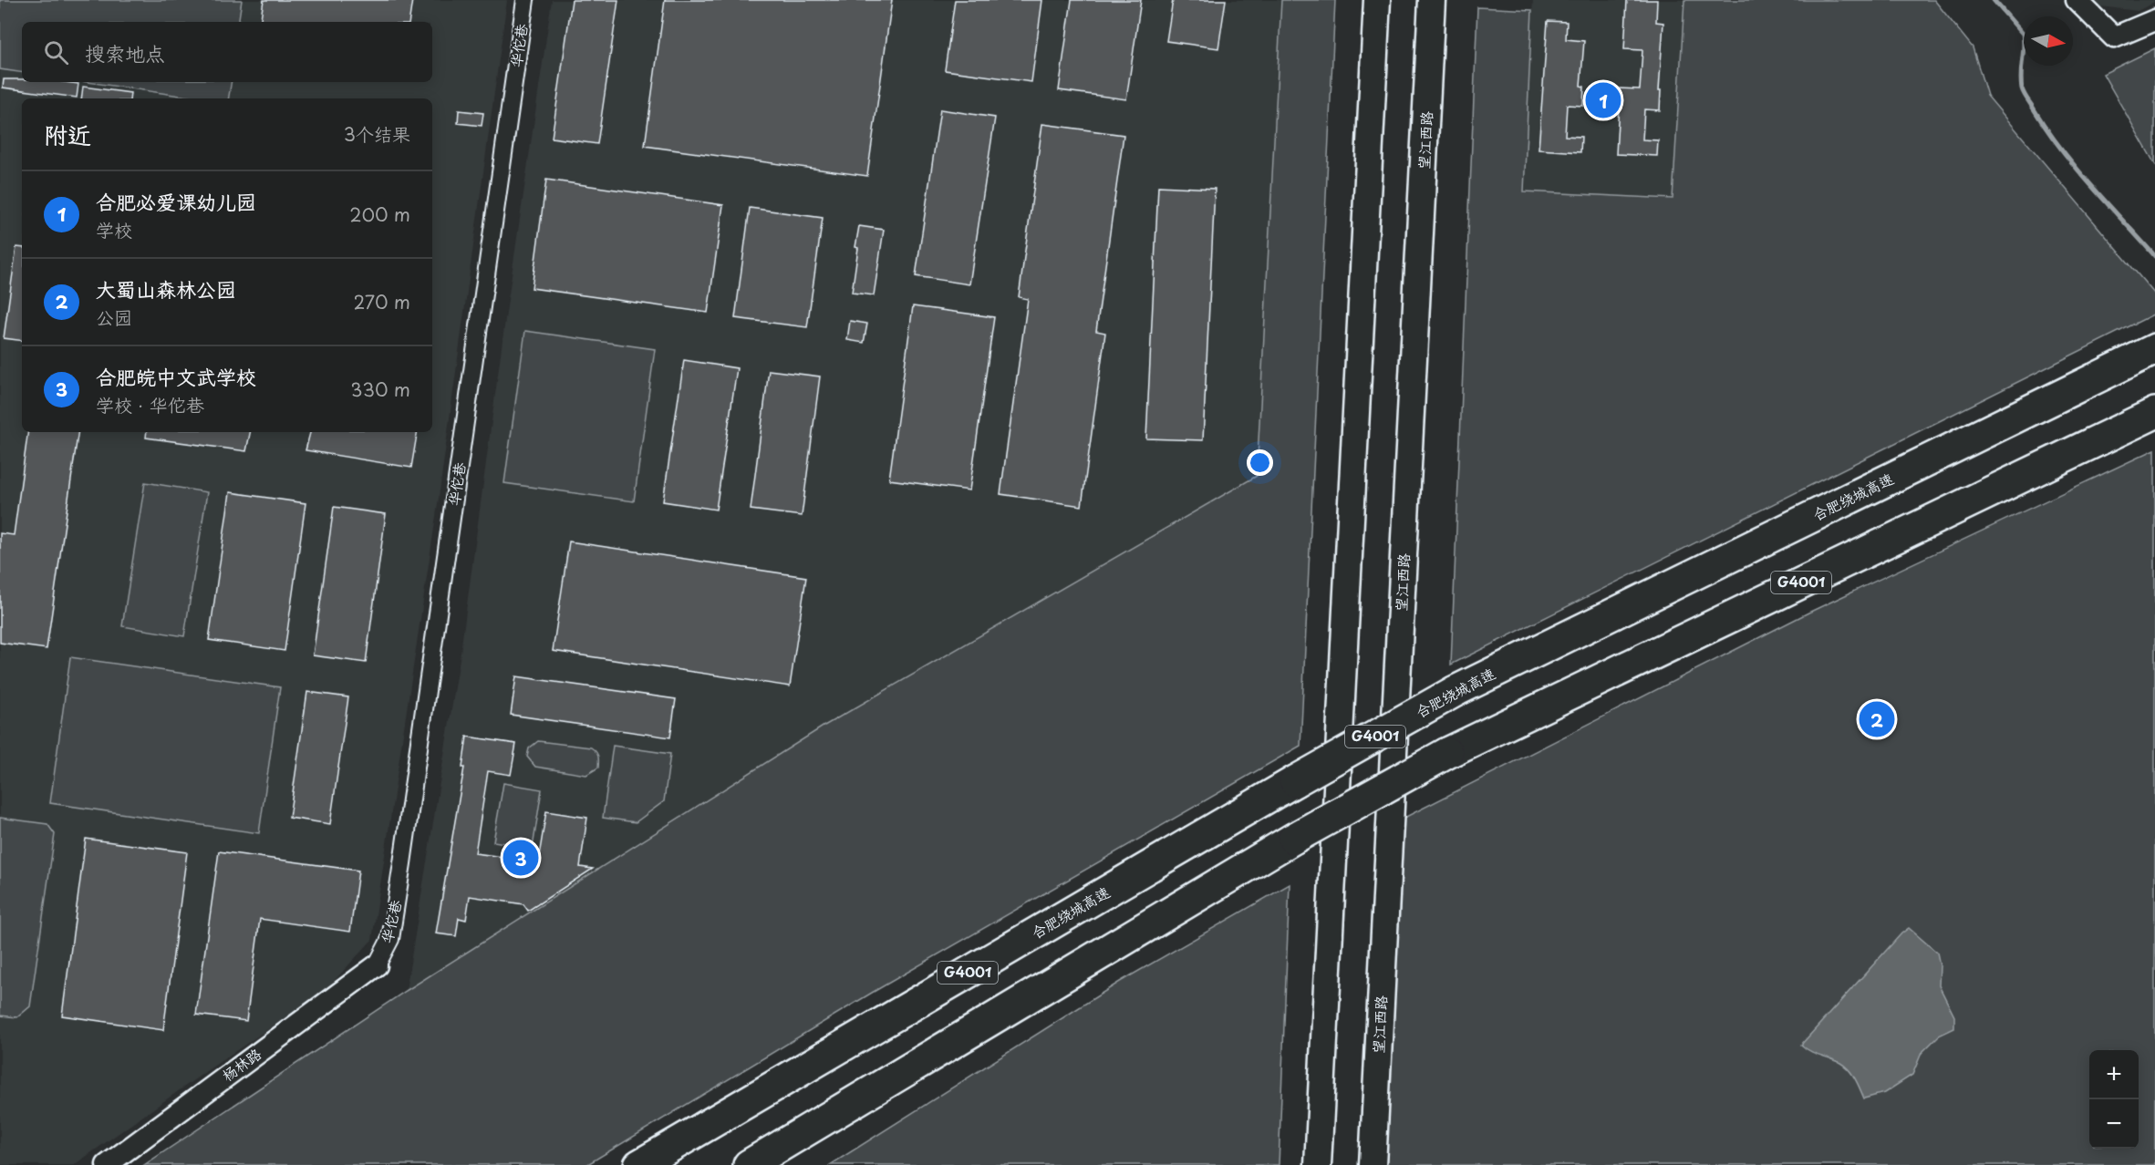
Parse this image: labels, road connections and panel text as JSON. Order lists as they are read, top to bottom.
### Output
{
  "streets": {
    "highway": ["合肥绕城高速", "G4001"],
    "main road": ["望江西路"],
    "street": ["华佗巷", "杨林路"]
  },
  "crossings": [
    ["华佗巷", "杨林路"]
  ],
  "north": "right",
  "page": {
    "search": "搜索地点",
    "pins": ["1", "2", "3"],
    "heading": ["附近", "3个结果"],
    "list": [
      {
        "mark": "1",
        "name": "合肥必爱课幼儿园",
        "note": "学校",
        "value": "200 m"
      },
      {
        "mark": "2",
        "name": "大蜀山森林公园",
        "note": "公园",
        "value": "270 m"
      },
      {
        "mark": "3",
        "name": "合肥皖中文武学校",
        "note": "学校 · 华佗巷",
        "value": "330 m"
      }
    ],
    "map_buttons": ["+", "−"]
  }
}
